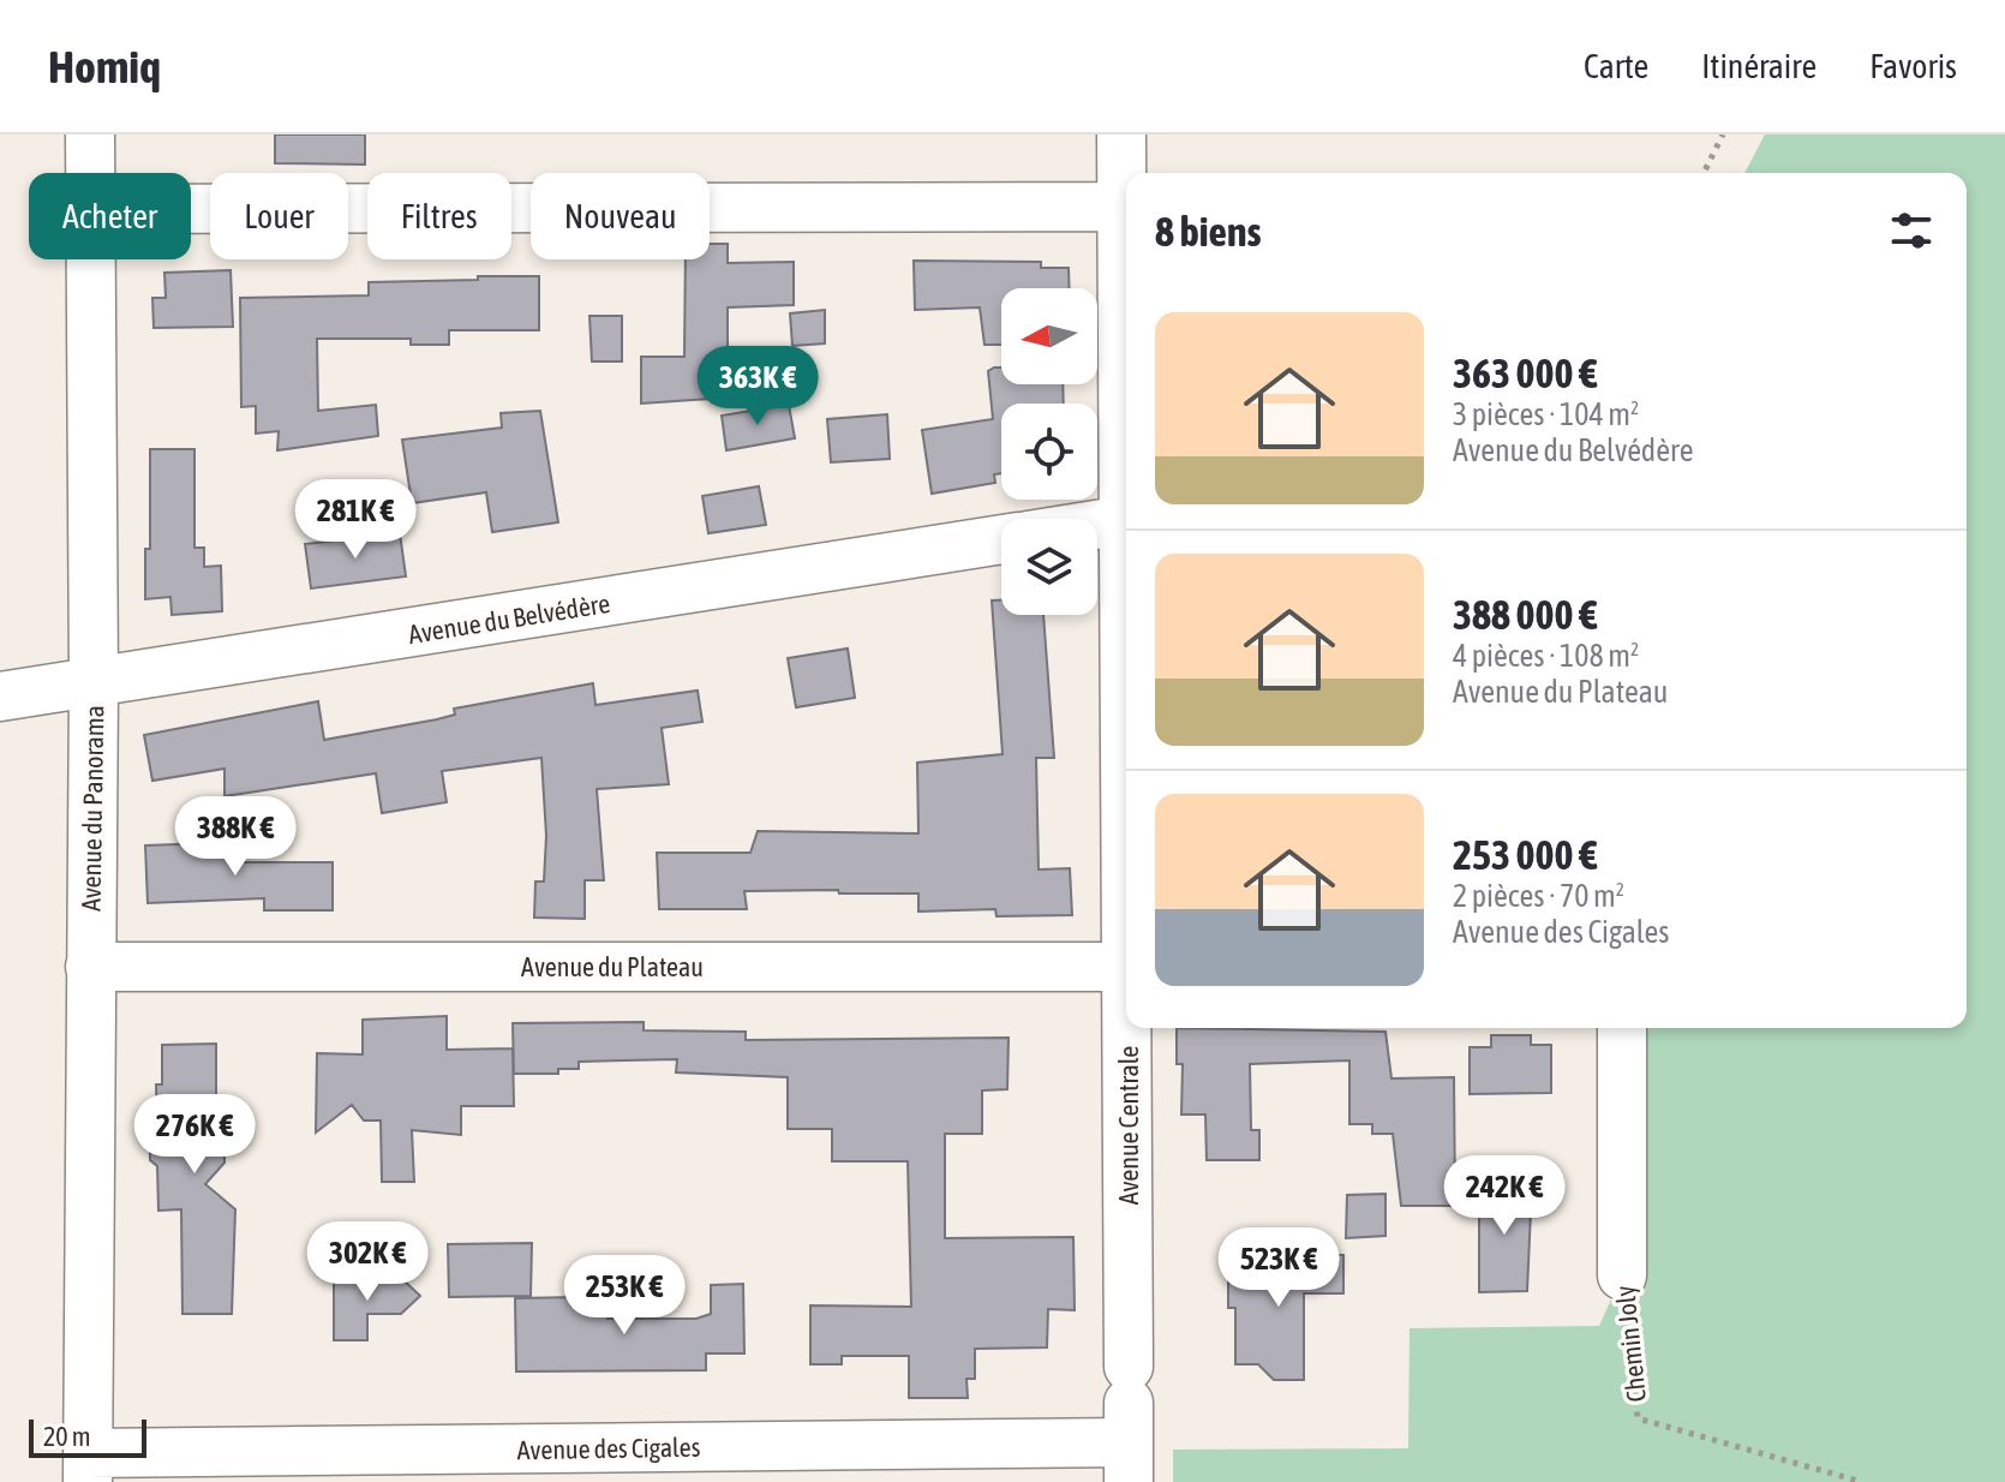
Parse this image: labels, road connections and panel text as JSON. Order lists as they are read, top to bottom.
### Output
{
  "streets": {
    "street": [
      "Avenue du Belvédère",
      "Avenue du Panorama",
      "Avenue du Plateau",
      "Avenue Centrale",
      "Chemin Joly",
      "Avenue des Cigales"
    ]
  },
  "crossings": [
    ["Avenue du Belvédère", "Avenue du Panorama"],
    ["Avenue du Panorama", "Avenue du Plateau"],
    ["Avenue du Panorama", "Avenue des Cigales"],
    ["Avenue Centrale", "Avenue des Cigales"]
  ],
  "scale_bar": "20 m",
  "north": "left",
  "page": {
    "header": "Homiq",
    "nav": ["Carte", "Itinéraire", "Favoris"],
    "chip": [
      "Acheter",
      "Louer",
      "Filtres",
      "Nouveau"
    ],
    "heading": "8 biens",
    "list": [
      {
        "name": "363 000 €",
        "note": "3 pièces · 104 m² · Avenue du Belvédère"
      },
      {
        "name": "388 000 €",
        "note": "4 pièces · 108 m² · Avenue du Plateau"
      },
      {
        "name": "253 000 €",
        "note": "2 pièces · 70 m² · Avenue des Cigales"
      }
    ],
    "price": [
      "363K €",
      "281K €",
      "388K €",
      "276K €",
      "242K €",
      "302K €",
      "523K €",
      "253K €"
    ],
    "scale": "20 m"
  }
}
